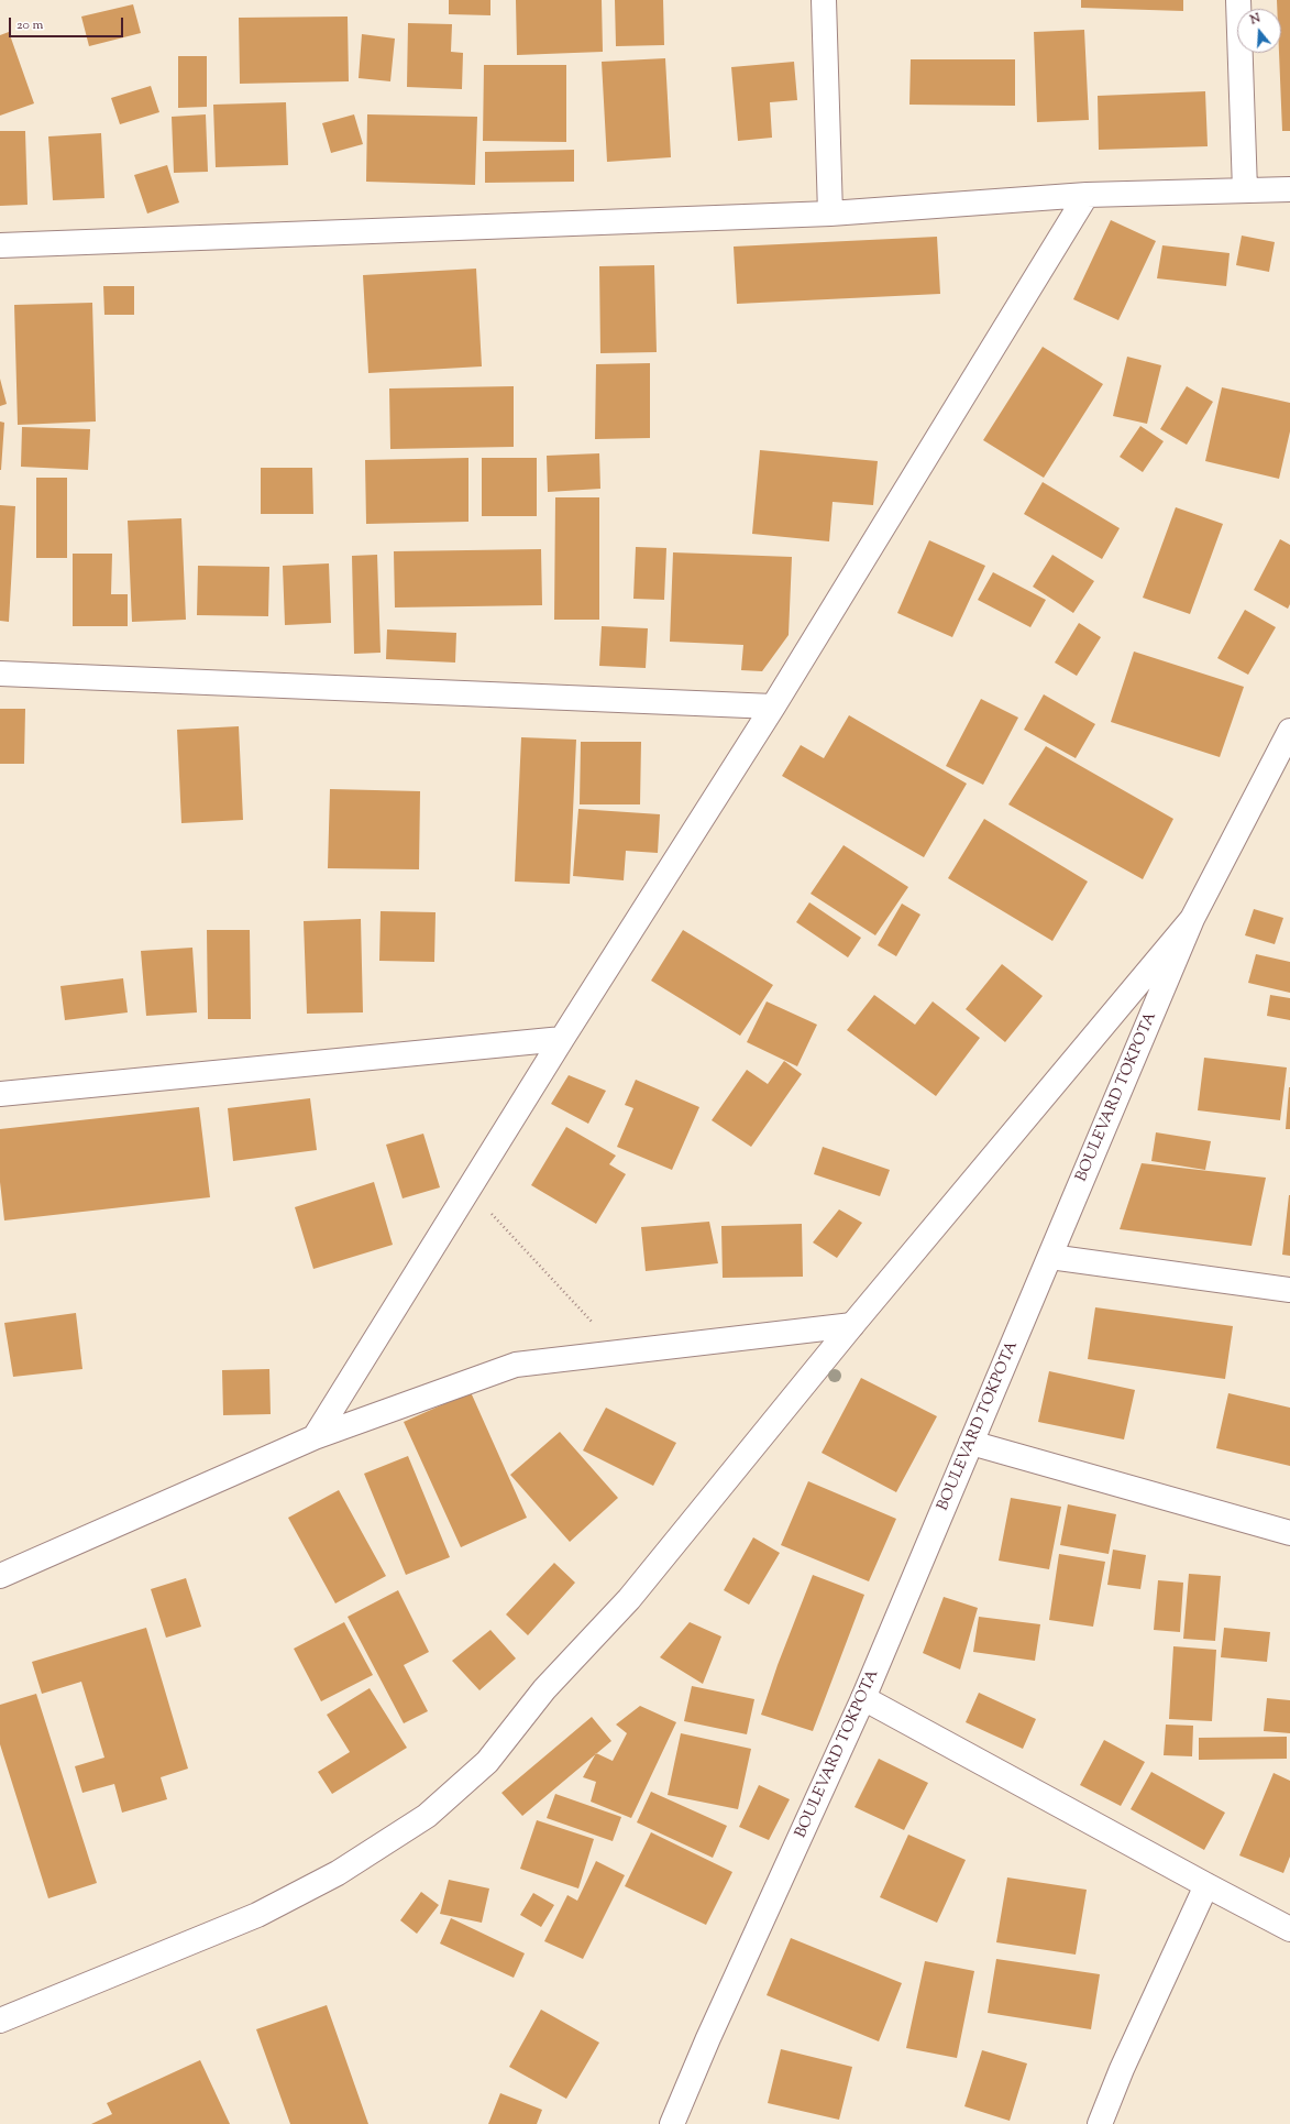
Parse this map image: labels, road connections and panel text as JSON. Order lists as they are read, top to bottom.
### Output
{
  "streets": {
    "street": ["BOULEVARD TOKPOTA"]
  },
  "scale_bar": "20 m",
  "north": "top"
}
